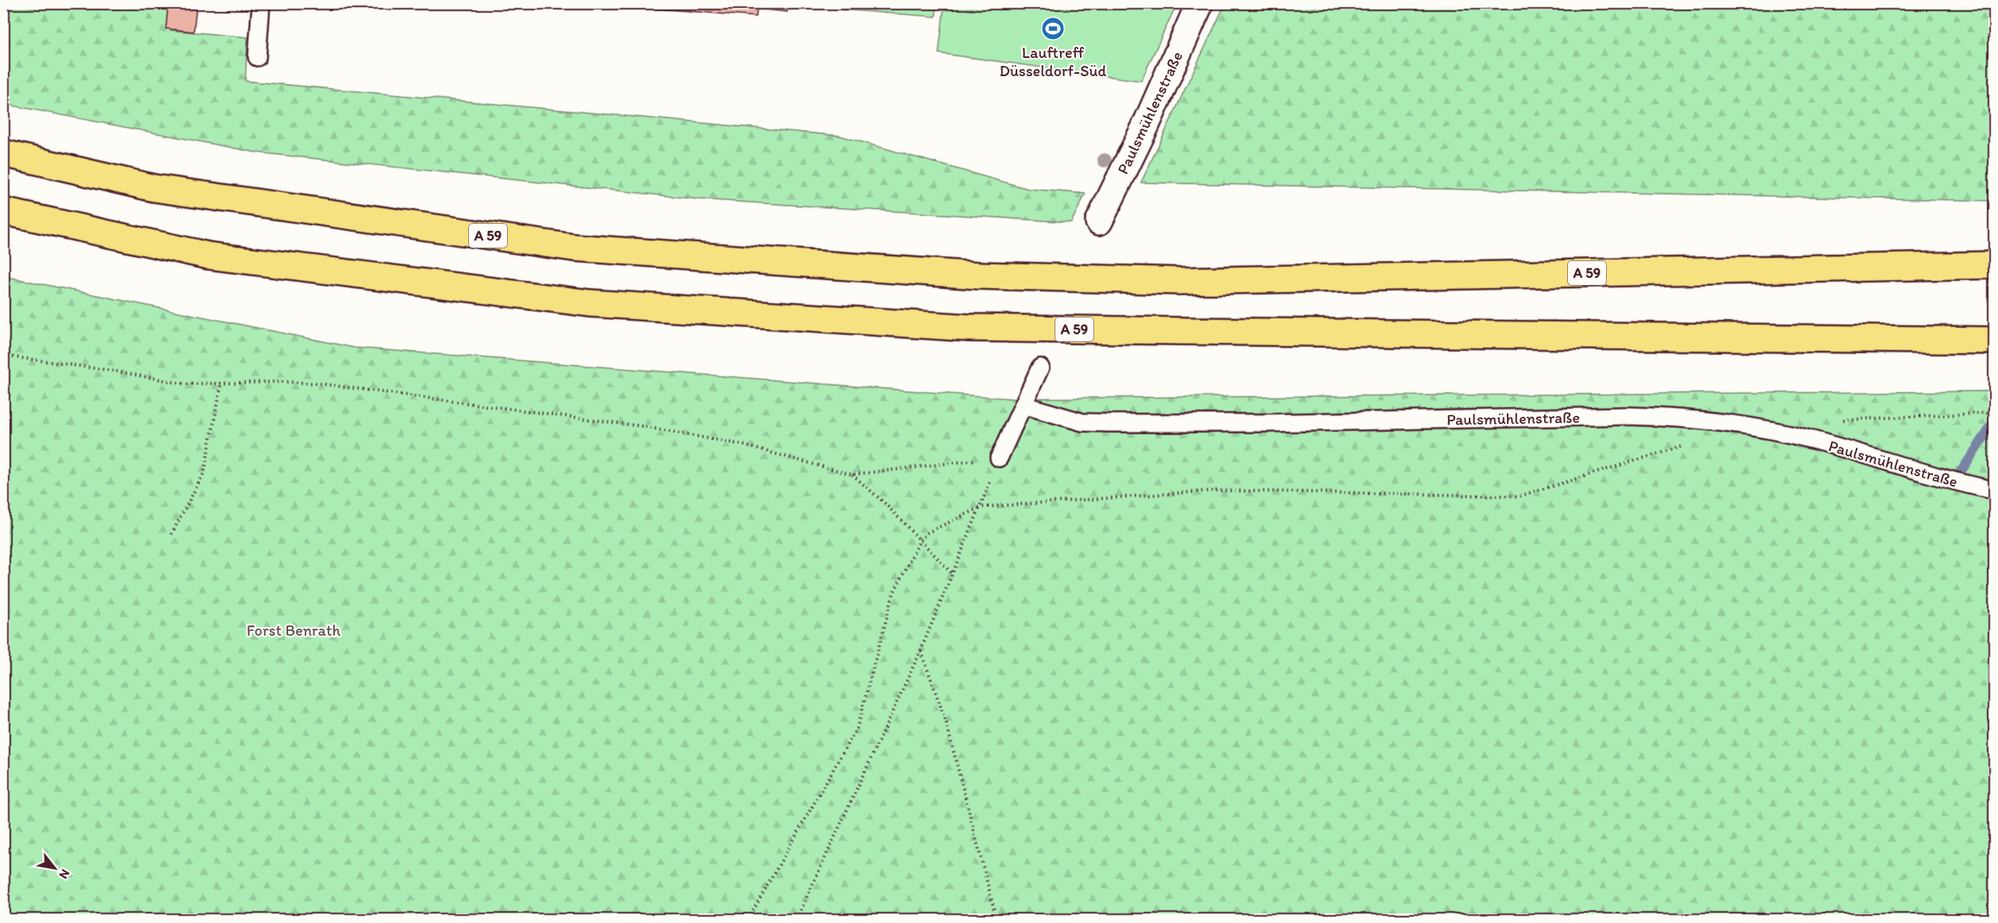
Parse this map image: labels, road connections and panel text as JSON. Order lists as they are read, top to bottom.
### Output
{
  "streets": {
    "highway": ["A 59"],
    "street": ["Paulsmühlenstraße"]
  },
  "parks": ["Forst Benrath"],
  "places": {
    "sports": ["Lauftreff Düsseldorf-Süd"]
  },
  "north": "bottom right"
}
